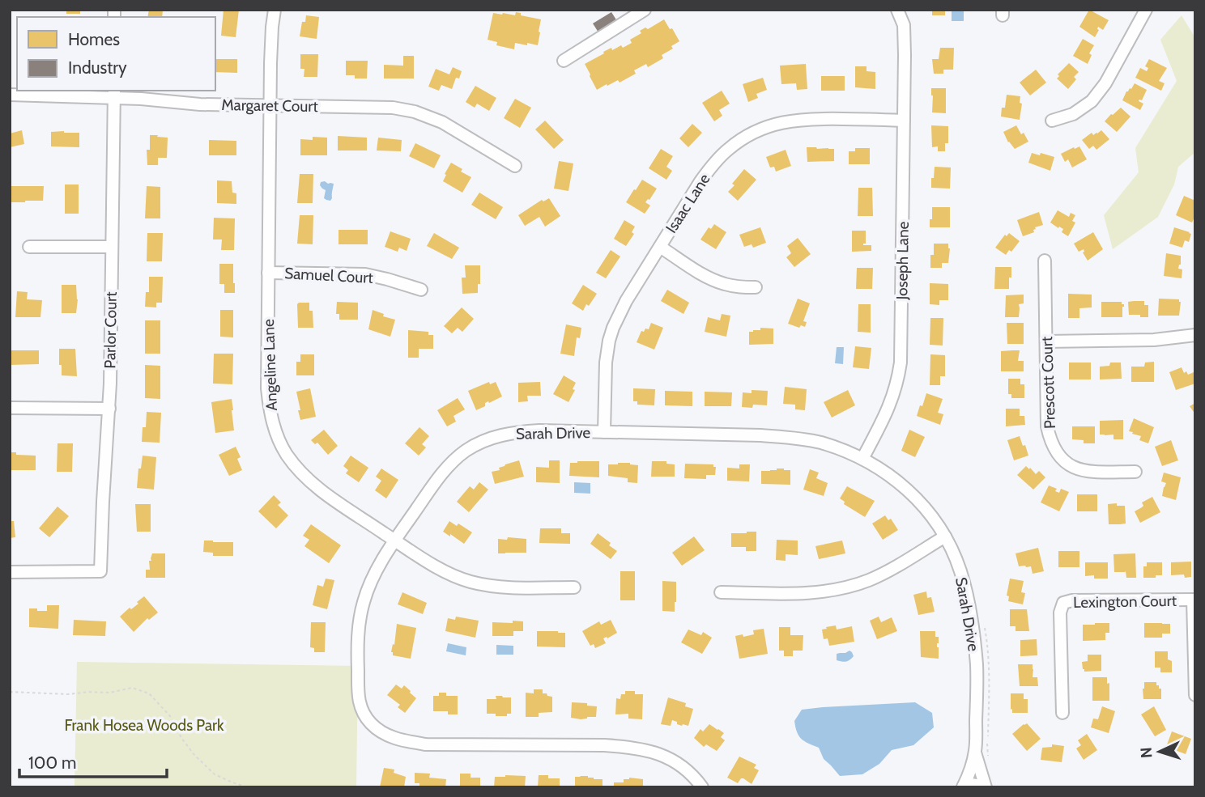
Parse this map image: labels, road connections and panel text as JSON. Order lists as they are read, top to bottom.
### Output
{
  "streets": {
    "street": [
      "Margaret Court",
      "Isaac Lane",
      "Joseph Lane",
      "Samuel Court",
      "Parlor Court",
      "Angeline Lane",
      "Prescott Court",
      "Sarah Drive",
      "Lexington Court"
    ]
  },
  "crossings": [
    ["Margaret Court", "Parlor Court"],
    ["Margaret Court", "Angeline Lane"],
    ["Isaac Lane", "Joseph Lane"],
    ["Isaac Lane", "Sarah Drive"],
    ["Joseph Lane", "Sarah Drive"],
    ["Samuel Court", "Angeline Lane"],
    ["Angeline Lane", "Sarah Drive"]
  ],
  "parks": ["Frank Hosea Woods Park"],
  "legend": ["Homes", "Industry"],
  "scale_bar": "100 m",
  "north": "left"
}
